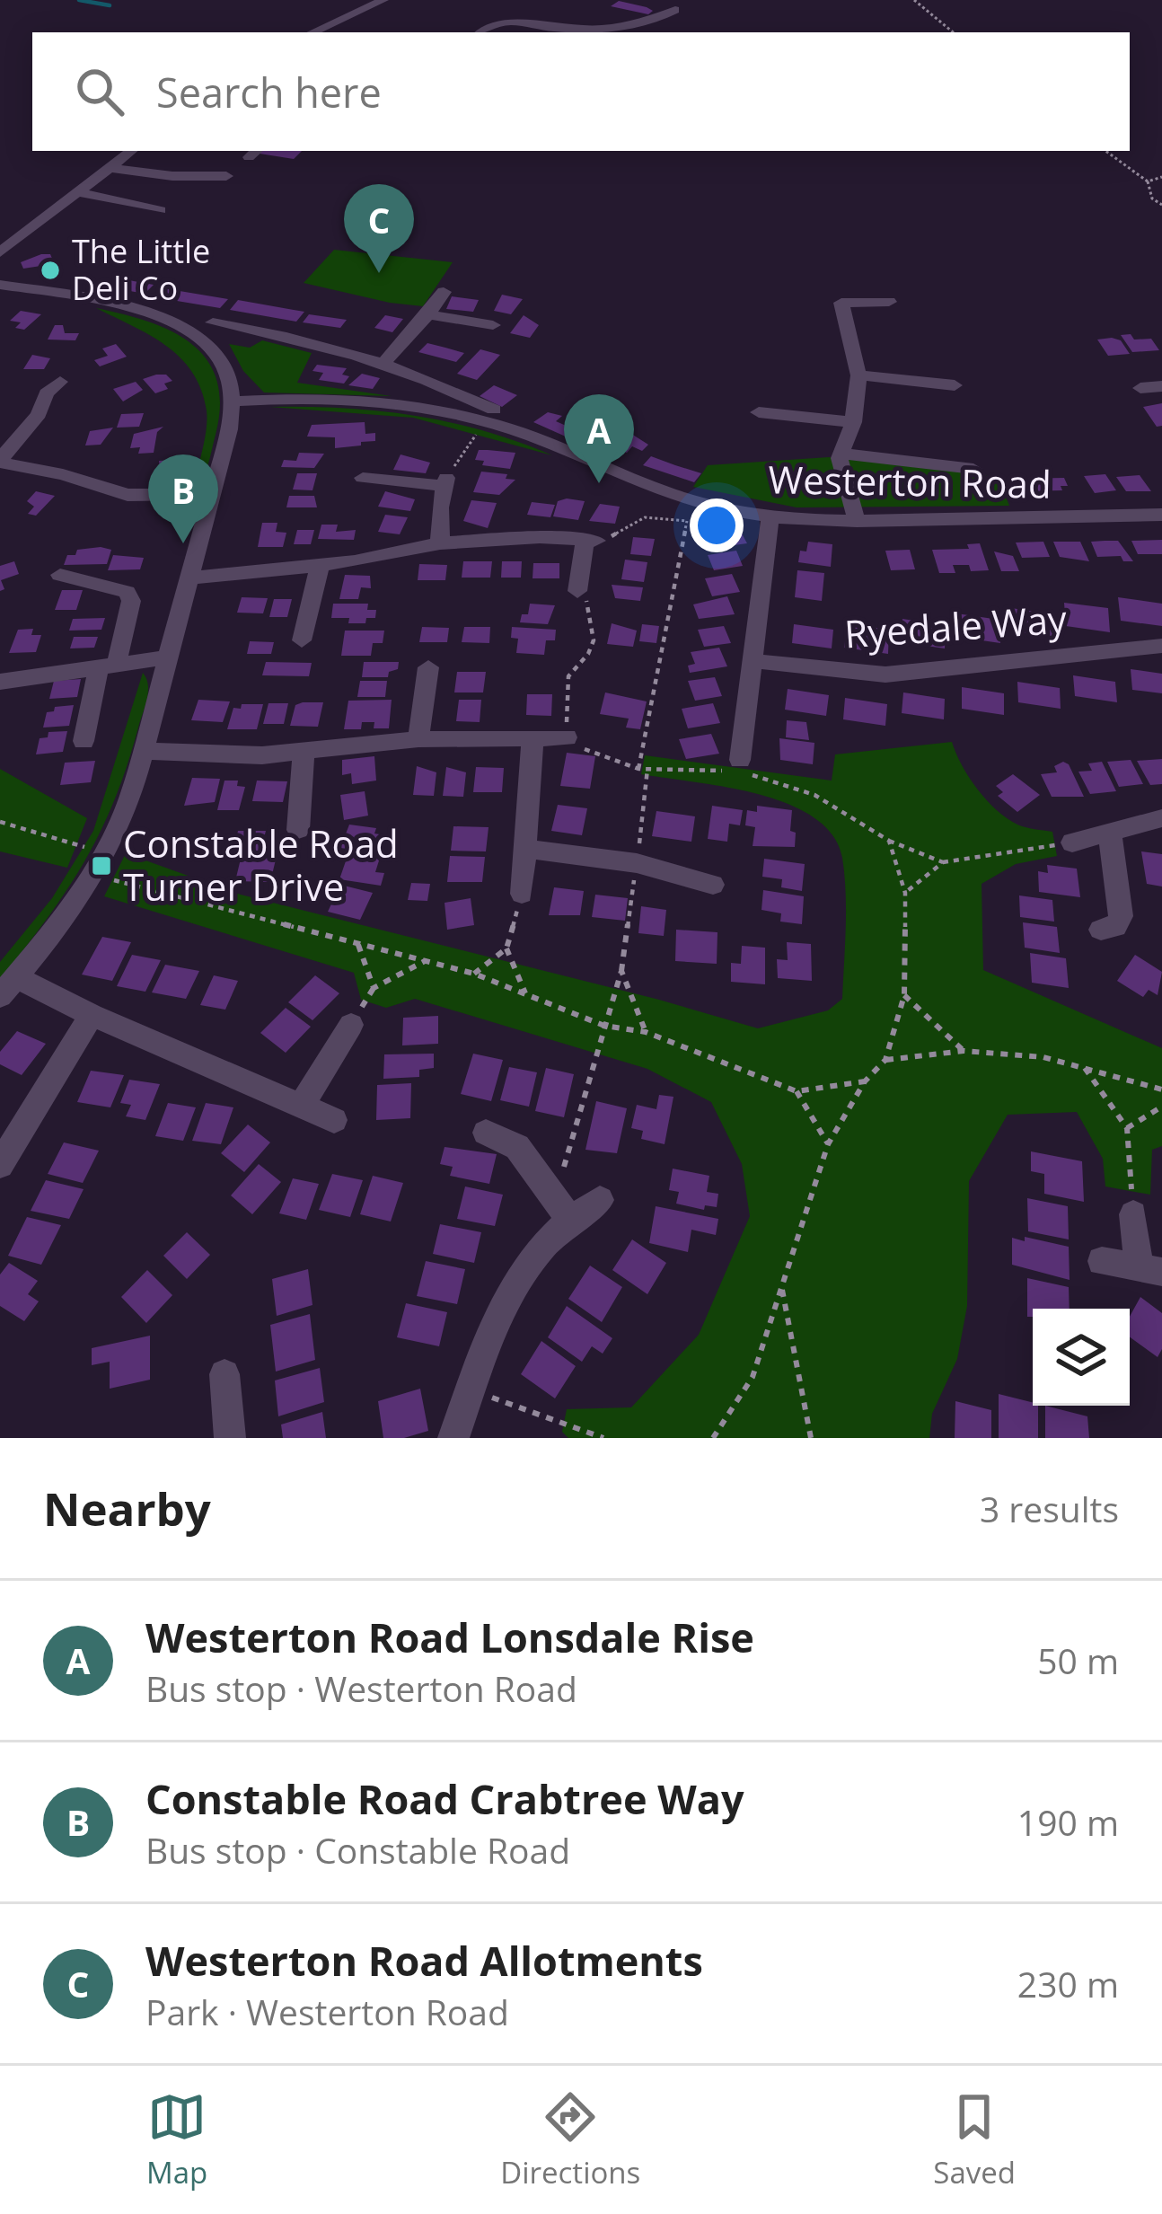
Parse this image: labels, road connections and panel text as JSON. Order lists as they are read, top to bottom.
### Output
{
  "streets": {
    "street": ["Westerton Road", "Ryedale Way"]
  },
  "places": {
    "other": ["The Little Deli Co"],
    "transit": ["Constable Road Turner Drive"]
  },
  "page": {
    "search": "Search here",
    "pins": ["C", "A", "B"],
    "heading": ["Nearby", "3 results"],
    "list": [
      {
        "mark": "A",
        "name": "Westerton Road Lonsdale Rise",
        "note": "Bus stop · Westerton Road",
        "value": "50 m"
      },
      {
        "mark": "B",
        "name": "Constable Road Crabtree Way",
        "note": "Bus stop · Constable Road",
        "value": "190 m"
      },
      {
        "mark": "C",
        "name": "Westerton Road Allotments",
        "note": "Park · Westerton Road",
        "value": "230 m"
      }
    ],
    "nav": ["Map", "Directions", "Saved"]
  }
}
